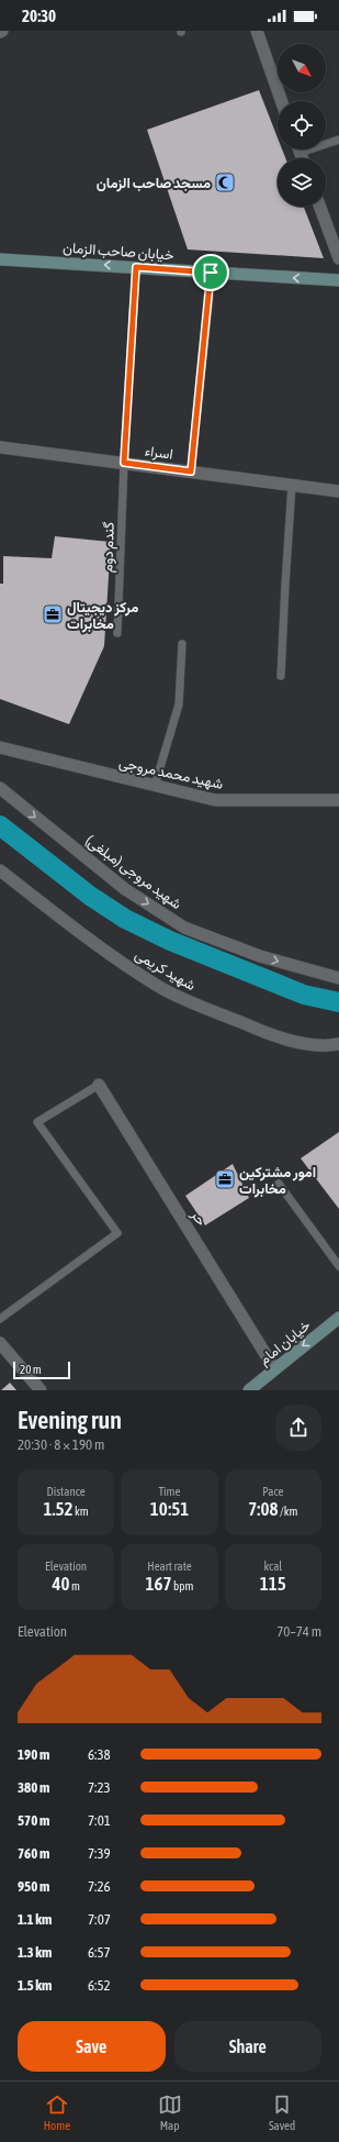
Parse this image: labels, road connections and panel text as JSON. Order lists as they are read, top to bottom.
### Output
{
  "streets": {
    "main road": ["خیابان صاحب الزمان", "خیابان امام"],
    "street": [
      "اسراء",
      "شهید محمد مروجی",
      "شهید مروجی (مبلغی)",
      "شهید کریمی",
      "حر"
    ],
    "lane": ["گندم دوم"]
  },
  "crossings": [
    ["خیابان صاحب الزمان", "گندم دوم"],
    ["اسراء", "گندم دوم"],
    ["حر", "خیابان امام"]
  ],
  "one_way": ["خیابان صاحب الزمان", "شهید مروجی (مبلغی)", "خیابان امام"],
  "places": {
    "mosque": ["مسجد صاحب الزمان"],
    "office": ["مرکز دیجیتال مخابرات", "امور مشترکین مخابرات"]
  },
  "scale_bar": "20 m",
  "north": "bottom right",
  "page": {
    "status": "20:30",
    "scale": "20 m",
    "heading": ["Evening run", "20:30 · 8 × 190 m"],
    "stats": [
      ["Distance", "1.52 km"],
      ["Time", "10:51"],
      ["Pace", "7:08 /km"],
      ["Elevation", "40 m"],
      ["Heart rate", "167 bpm"],
      ["kcal", "115"]
    ],
    "chart": ["Elevation", "70–74 m"],
    "list": [
      {
        "name": "190 m",
        "note": "6:38"
      },
      {
        "name": "380 m",
        "note": "7:23"
      },
      {
        "name": "570 m",
        "note": "7:01"
      },
      {
        "name": "760 m",
        "note": "7:39"
      },
      {
        "name": "950 m",
        "note": "7:26"
      },
      {
        "name": "1.1 km",
        "note": "7:07"
      },
      {
        "name": "1.3 km",
        "note": "6:57"
      },
      {
        "name": "1.5 km",
        "note": "6:52"
      }
    ],
    "buttons": ["Save", "Share"],
    "tabs": ["Home", "Map", "Saved"]
  }
}
